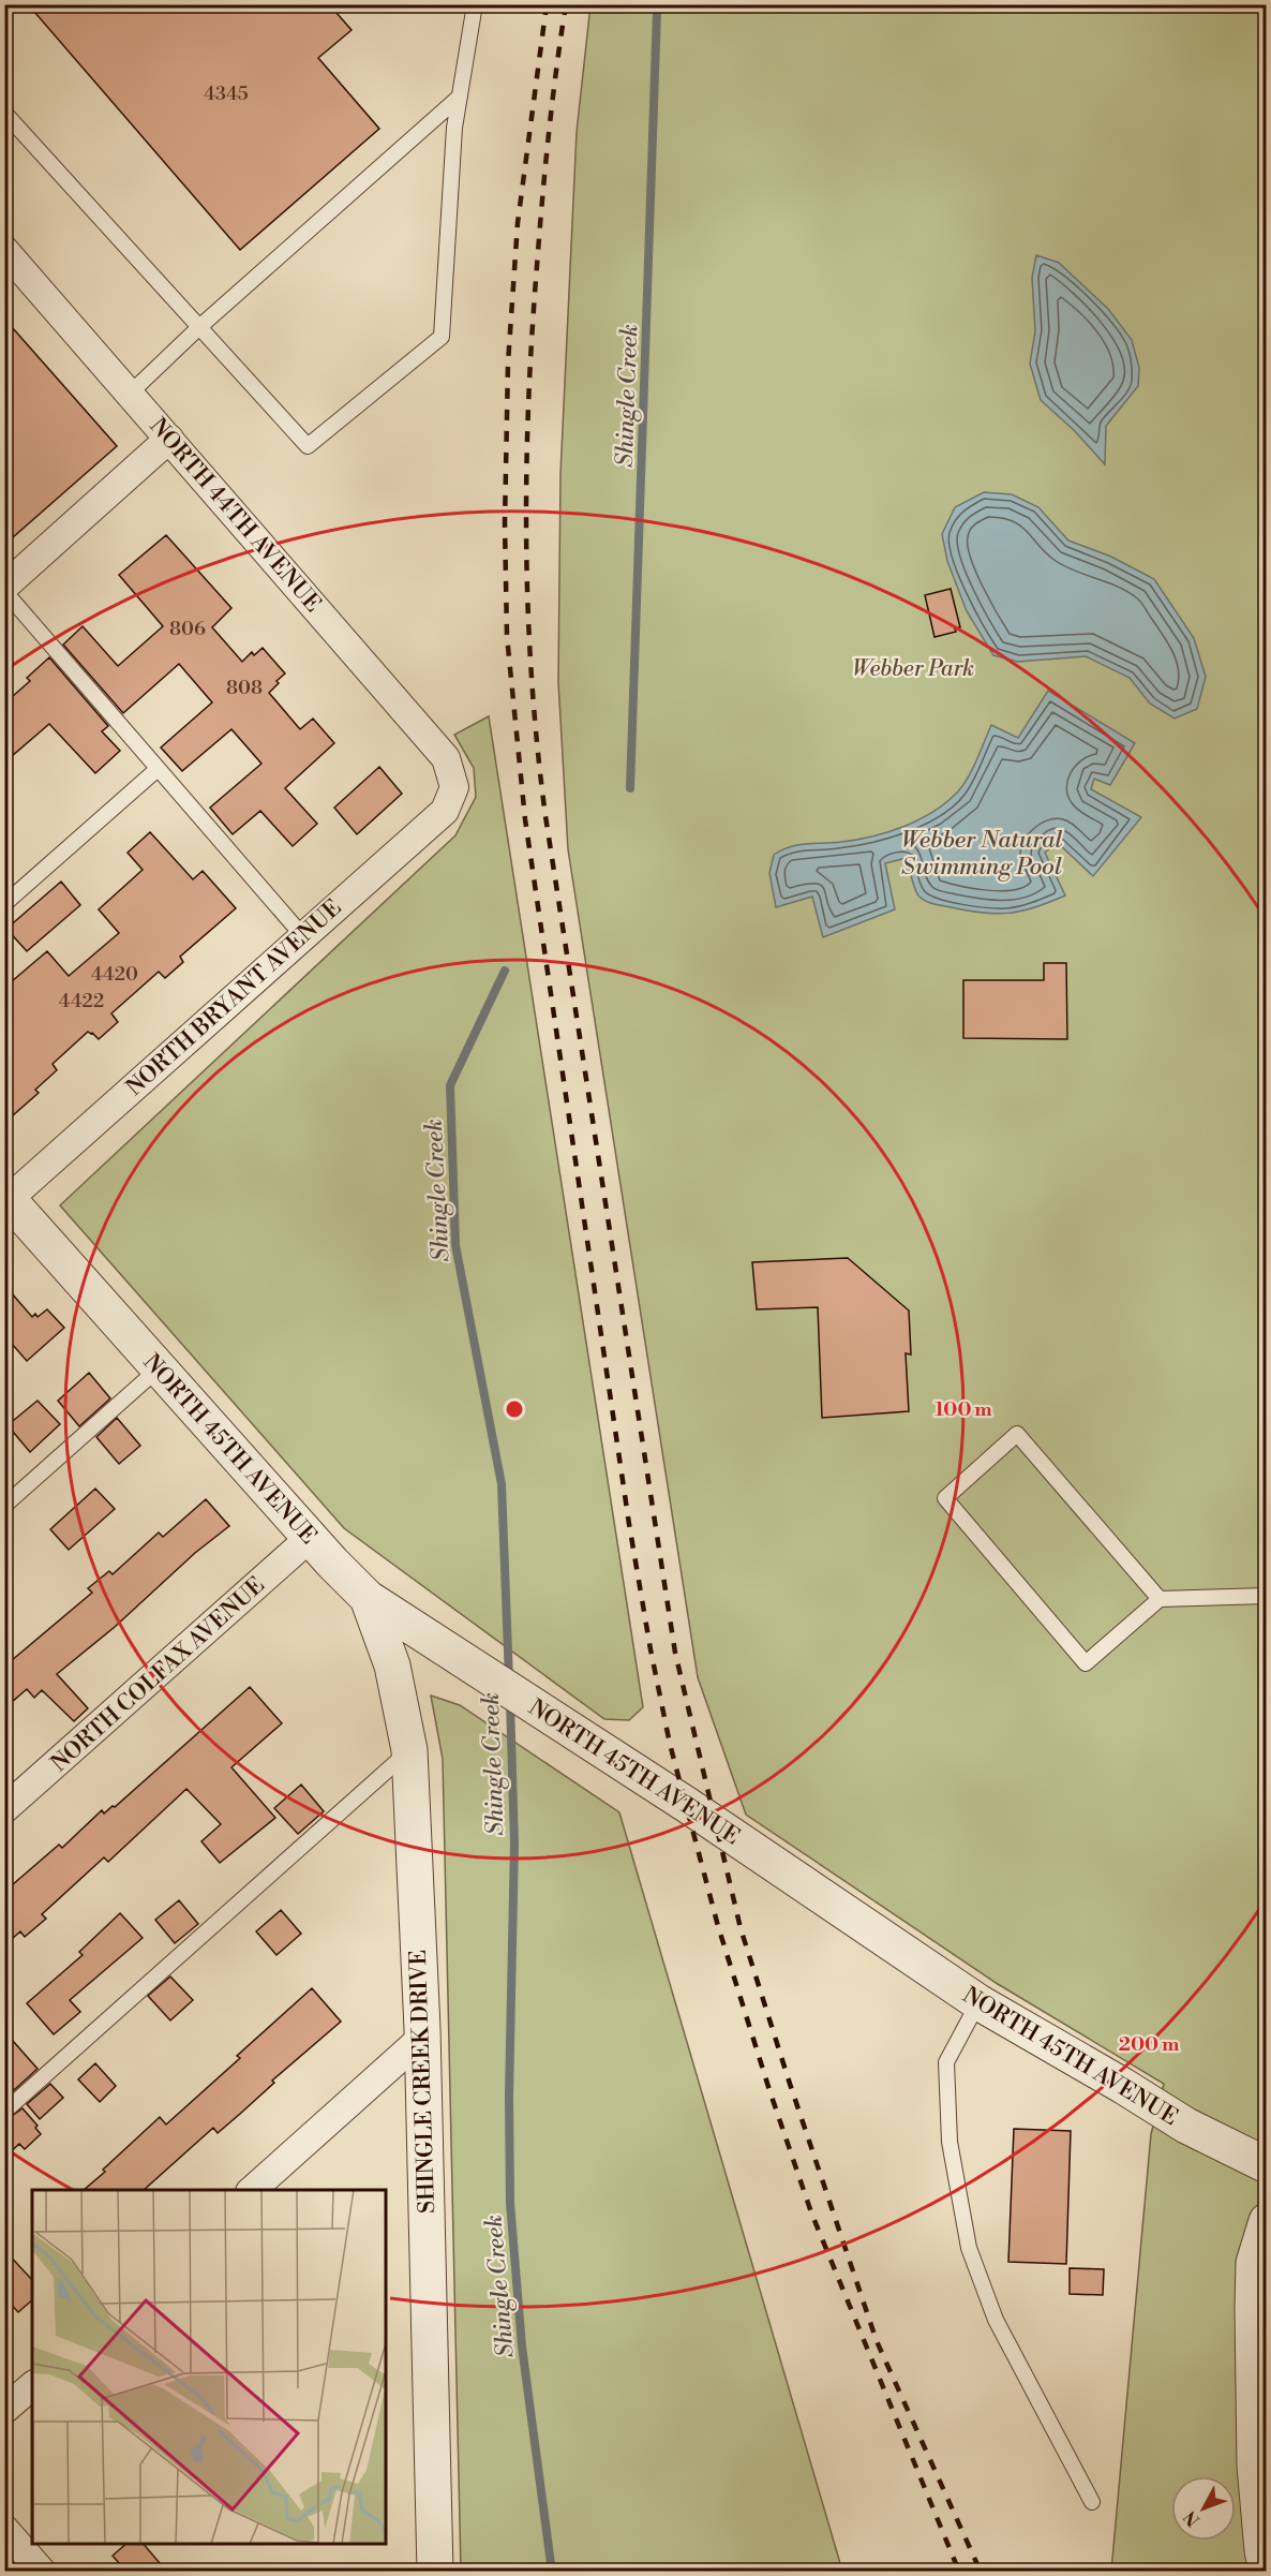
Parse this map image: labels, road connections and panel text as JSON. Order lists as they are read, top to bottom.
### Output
{
  "streets": {
    "street": [
      "NORTH 44TH AVENUE",
      "NORTH BRYANT AVENUE",
      "NORTH 45TH AVENUE",
      "NORTH COLFAX AVENUE",
      "SHINGLE CREEK DRIVE"
    ]
  },
  "crossings": [
    ["NORTH 44TH AVENUE", "NORTH BRYANT AVENUE"],
    ["NORTH BRYANT AVENUE", "NORTH 45TH AVENUE"],
    ["NORTH 45TH AVENUE", "NORTH COLFAX AVENUE"],
    ["NORTH 45TH AVENUE", "SHINGLE CREEK DRIVE"]
  ],
  "water": ["Shingle Creek", "Webber Natural Swimming Pool"],
  "parks": ["Webber Park"],
  "house_numbers": [
    "4345",
    "806",
    "808",
    "4420",
    "4422"
  ],
  "north": "bottom left",
  "rings": ["100 m", "200 m"]
}
